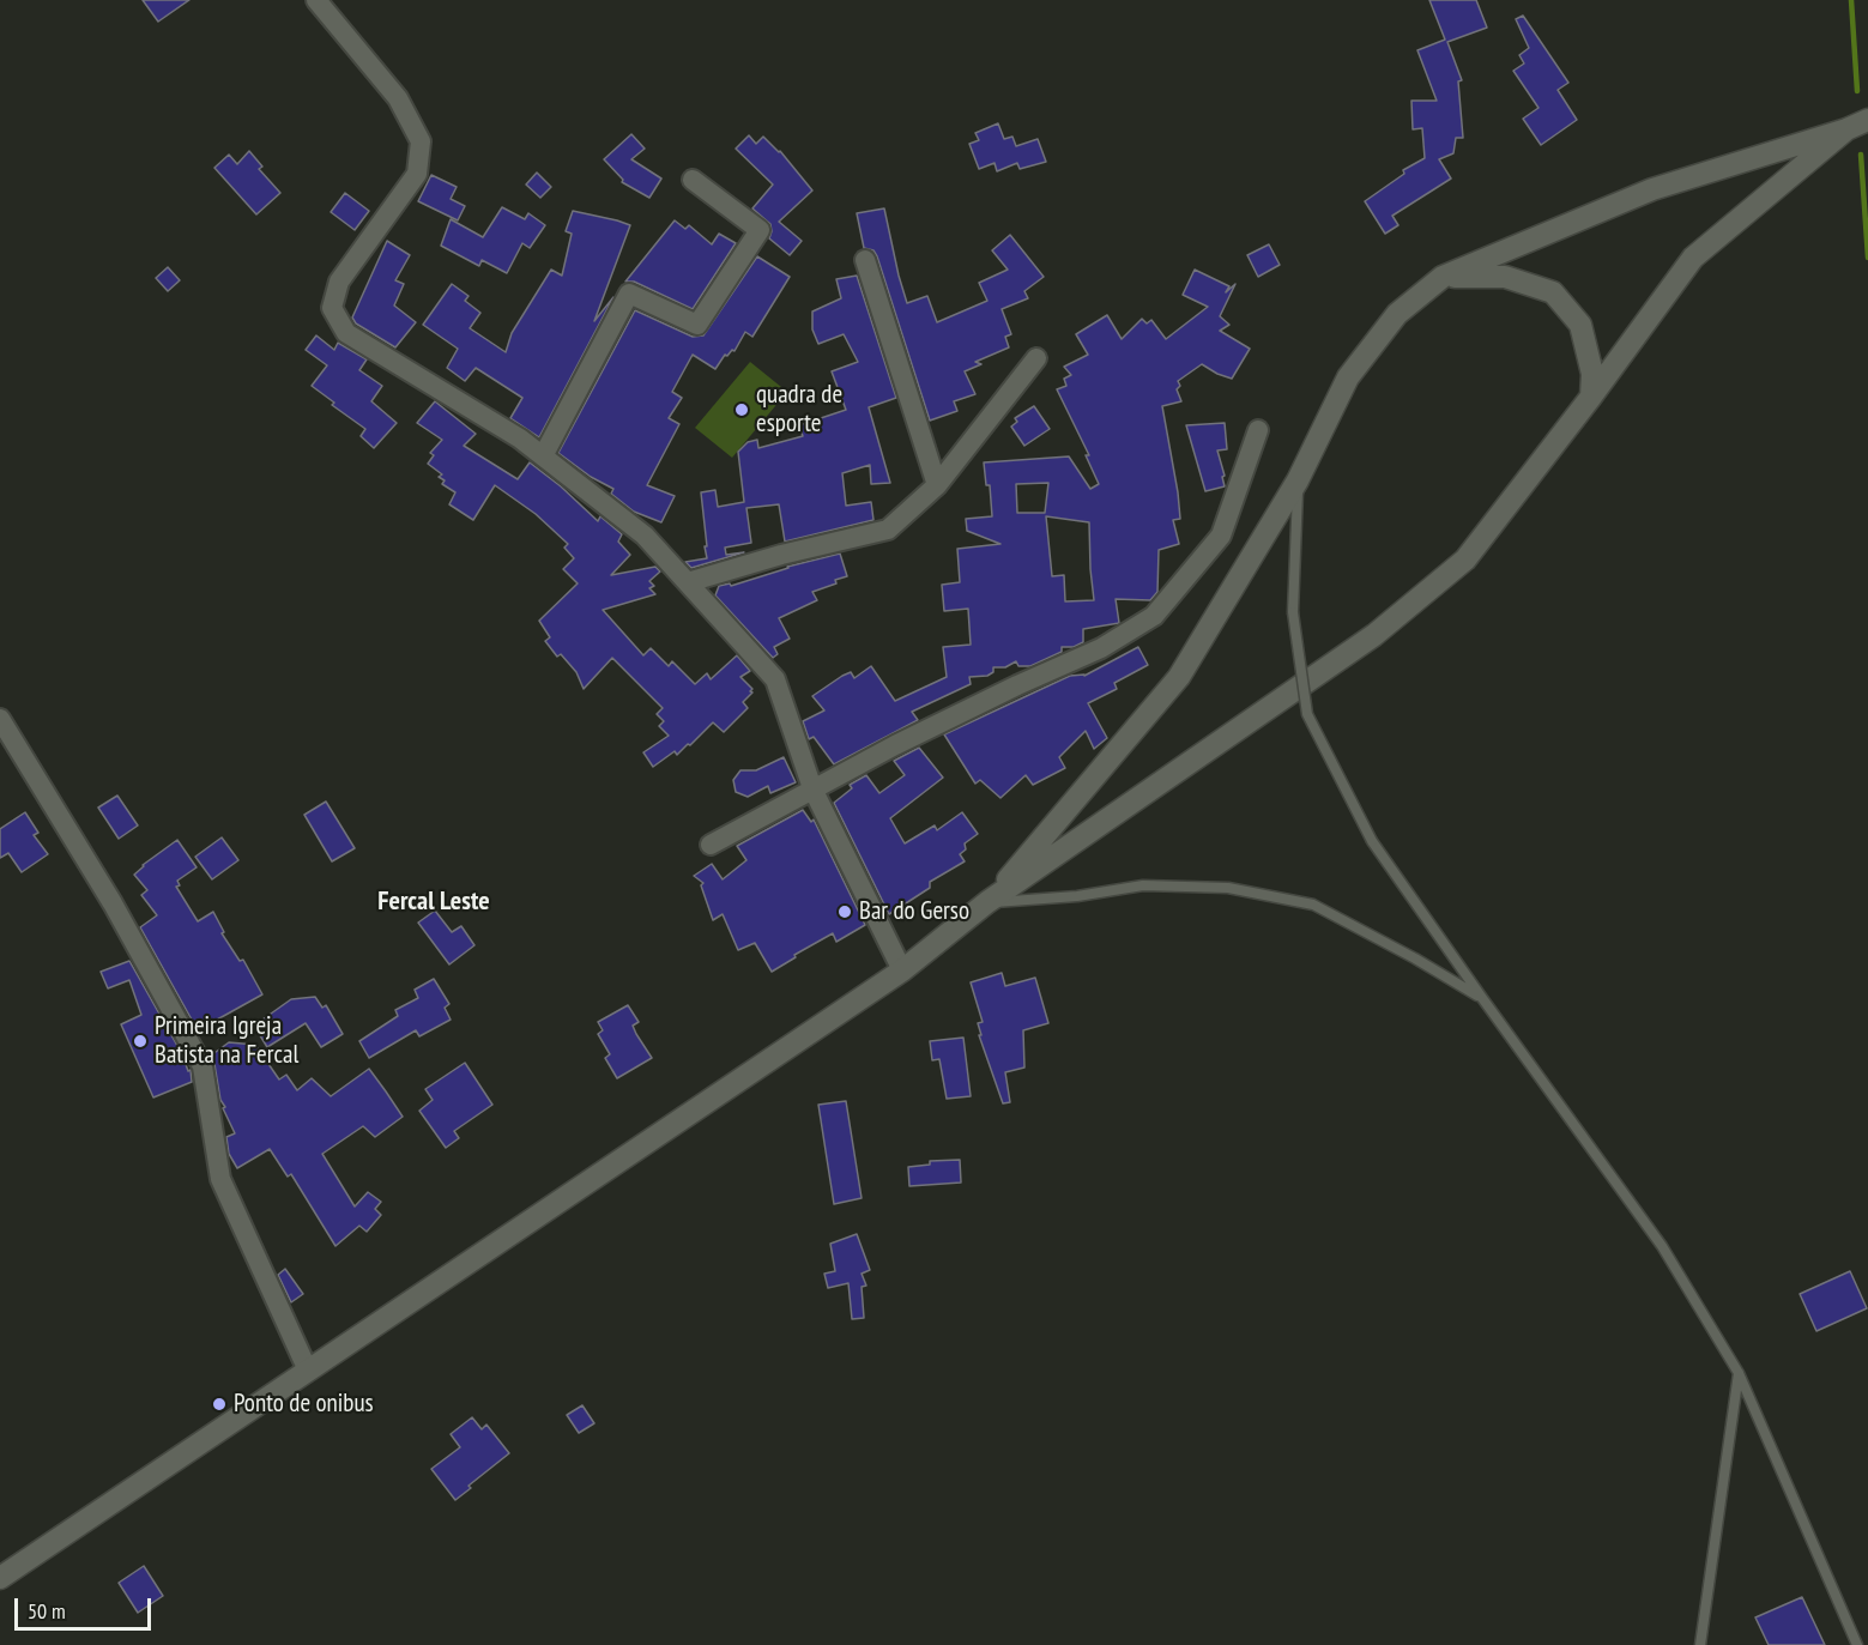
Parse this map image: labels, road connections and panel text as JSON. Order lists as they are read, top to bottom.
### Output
{
  "districts": ["Fercal Leste"],
  "places": [
    "quadra de esporte",
    "Bar do Gerso",
    "Primeira Igreja Batista na Fercal",
    "Ponto de onibus"
  ],
  "scale_bar": "50 m"
}
